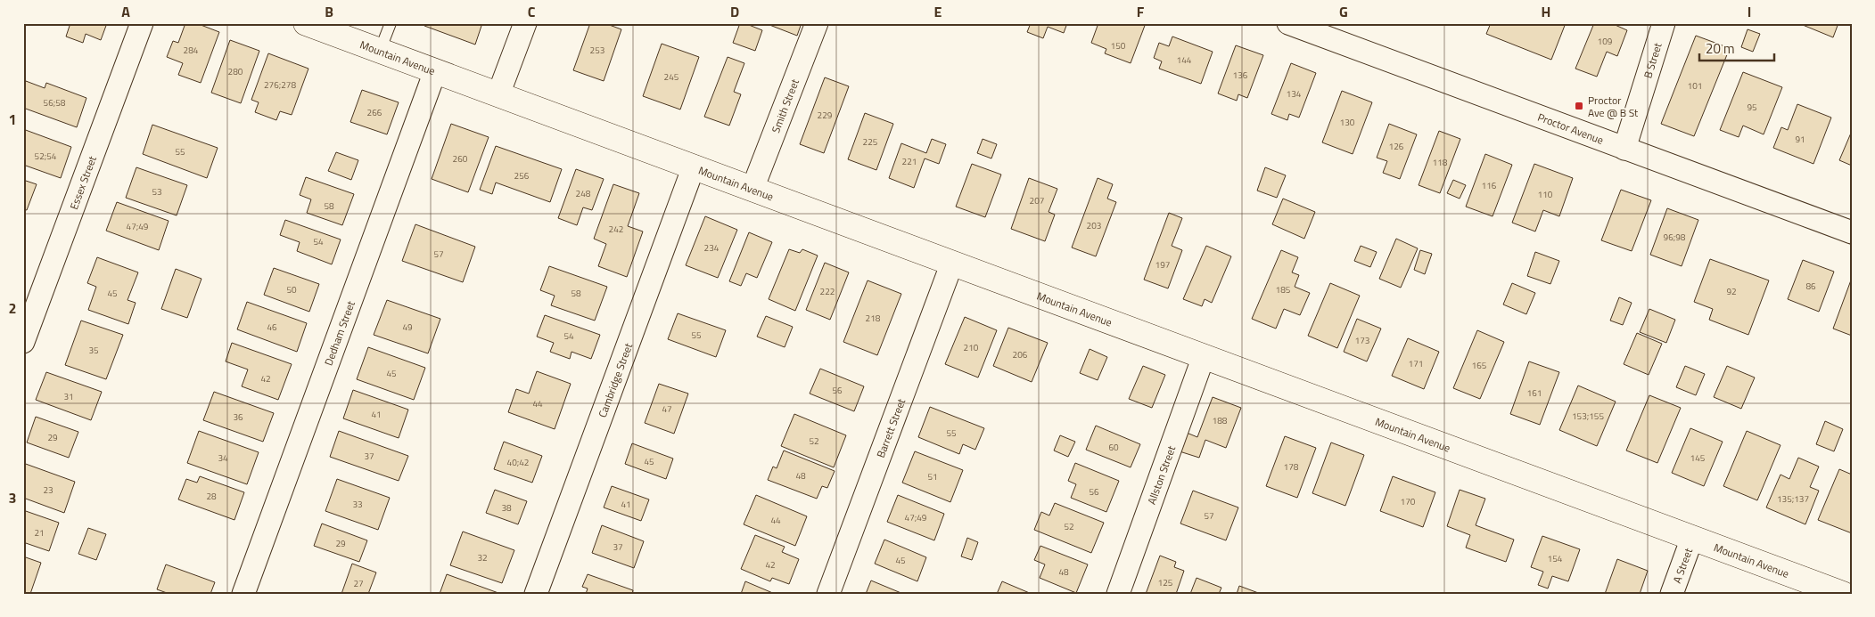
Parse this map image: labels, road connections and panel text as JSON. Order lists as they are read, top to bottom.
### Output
{
  "streets": {
    "street": [
      "Mountain Avenue",
      "B Street",
      "Smith Street",
      "Proctor Avenue",
      "Essex Street",
      "Dedham Street",
      "Cambridge Street",
      "Barrett Street",
      "Allston Street",
      "A Street"
    ]
  },
  "crossings": [
    ["Mountain Avenue", "Smith Street"],
    ["Mountain Avenue", "Dedham Street"],
    ["Mountain Avenue", "Cambridge Street"],
    ["Mountain Avenue", "Barrett Street"],
    ["Mountain Avenue", "Allston Street"],
    ["Mountain Avenue", "A Street"],
    ["B Street", "Proctor Avenue"]
  ],
  "places": {
    "transit": ["Proctor Ave @ B St"]
  },
  "house_numbers": [
    "109",
    "150",
    "284",
    "253",
    "144",
    "280",
    "136",
    "245",
    "276;278",
    "101",
    "134",
    "56;58",
    "95",
    "266",
    "229",
    "130",
    "91",
    "225",
    "126",
    "55",
    "52;54",
    "260",
    "221",
    "118",
    "256",
    "116",
    "53",
    "248",
    "110",
    "207",
    "58",
    "203",
    "47;49",
    "242",
    "96;98",
    "54",
    "234",
    "57",
    "197",
    "86",
    "50",
    "185",
    "222",
    "92",
    "45",
    "58",
    "218",
    "46",
    "49",
    "55",
    "54",
    "173",
    "210",
    "35",
    "206",
    "171",
    "165",
    "45",
    "42",
    "56",
    "161",
    "31",
    "44",
    "47",
    "41",
    "153;155",
    "36",
    "188",
    "55",
    "29",
    "52",
    "60",
    "37",
    "34",
    "145",
    "45",
    "40;42",
    "178",
    "48",
    "51",
    "23",
    "56",
    "28",
    "135;137",
    "170",
    "33",
    "41",
    "38",
    "57",
    "47;49",
    "44",
    "52",
    "21",
    "29",
    "37",
    "32",
    "154",
    "45",
    "42",
    "48",
    "125",
    "27"
  ],
  "scale_bar": "20 m",
  "grid": {
    "columns": [
      "A",
      "B",
      "C",
      "D",
      "E",
      "F",
      "G",
      "H",
      "I"
    ],
    "rows": ["1", "2", "3"]
  }
}
